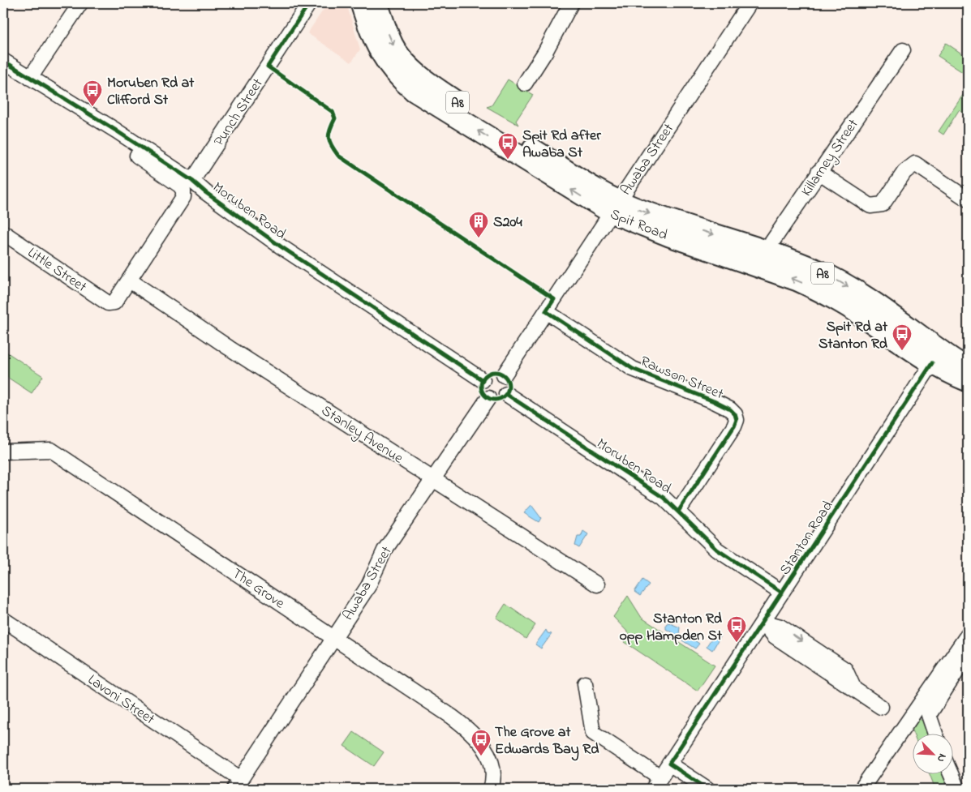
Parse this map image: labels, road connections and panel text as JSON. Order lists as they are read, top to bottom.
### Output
{
  "streets": {
    "highway": ["A8", "Spit Road"],
    "street": [
      "Punch Street",
      "Killarney Street",
      "Awaba Street",
      "Moruben Road",
      "Little Street",
      "Rawson Street",
      "Stanley Avenue",
      "Stanton Road",
      "The Grove",
      "Lavoni Street"
    ]
  },
  "crossings": [
    ["Punch Street", "Moruben Road"],
    ["Killarney Street", "Spit Road"],
    ["Awaba Street", "Moruben Road"],
    ["Awaba Street", "Spit Road"],
    ["Awaba Street", "Rawson Street"],
    ["Awaba Street", "Stanley Avenue"],
    ["Awaba Street", "The Grove"],
    ["Awaba Street", "Lavoni Street"],
    ["Moruben Road", "Little Street"],
    ["Moruben Road", "Rawson Street"],
    ["Moruben Road", "Stanley Avenue"],
    ["Moruben Road", "Stanton Road"],
    ["Spit Road", "Stanton Road"],
    ["Little Street", "Stanley Avenue"]
  ],
  "places": {
    "bus stop": [
      "Moruben Rd at Clifford St",
      "Spit Rd after Awaba St",
      "Spit Rd at Stanton Rd",
      "Stanton Rd opp Hampden St",
      "The Grove at Edwards Bay Rd"
    ],
    "building": ["S204"]
  },
  "north": "bottom right"
}
